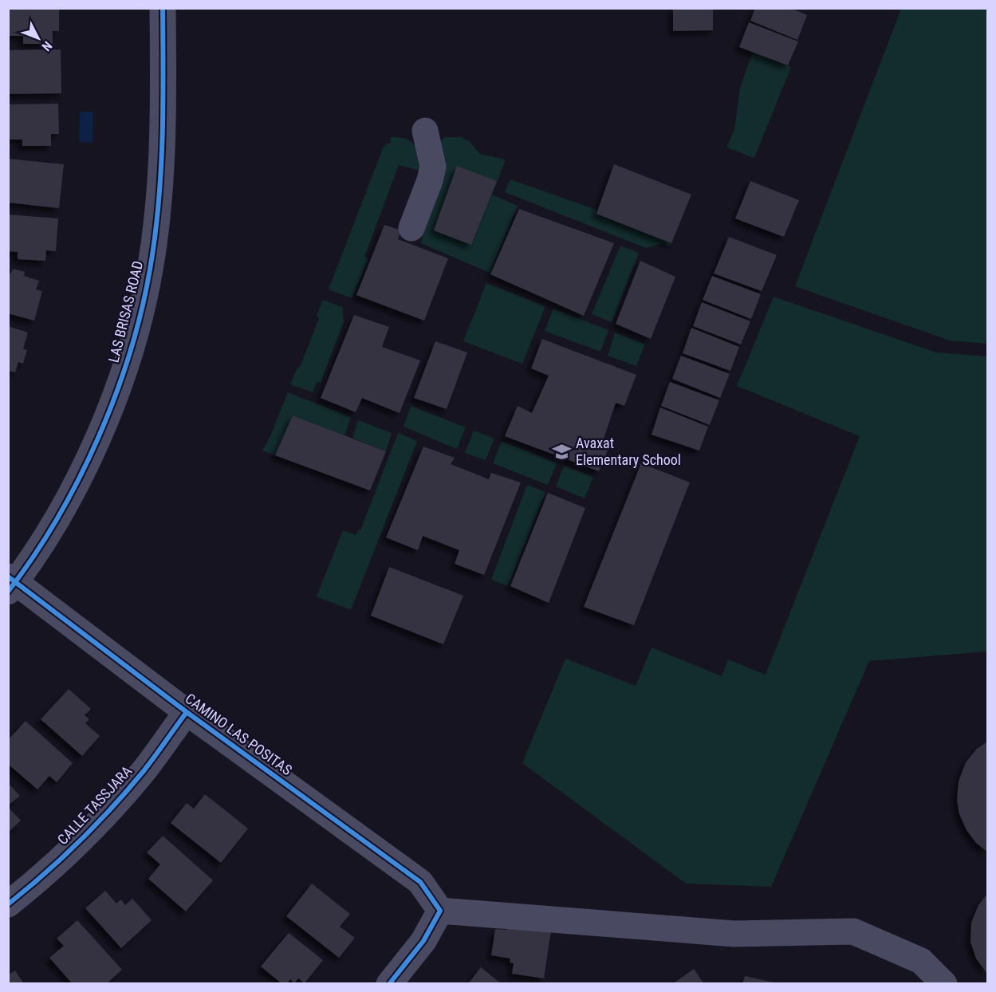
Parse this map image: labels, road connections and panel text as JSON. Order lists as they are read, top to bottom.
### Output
{
  "streets": {
    "street": ["LAS BRISAS ROAD", "CAMINO LAS POSITAS", "CALLE TASSJARA"]
  },
  "crossings": [
    ["LAS BRISAS ROAD", "CAMINO LAS POSITAS"],
    ["CAMINO LAS POSITAS", "CALLE TASSJARA"]
  ],
  "places": {
    "school or university": ["Avaxat Elementary School"]
  },
  "north": "bottom right"
}
